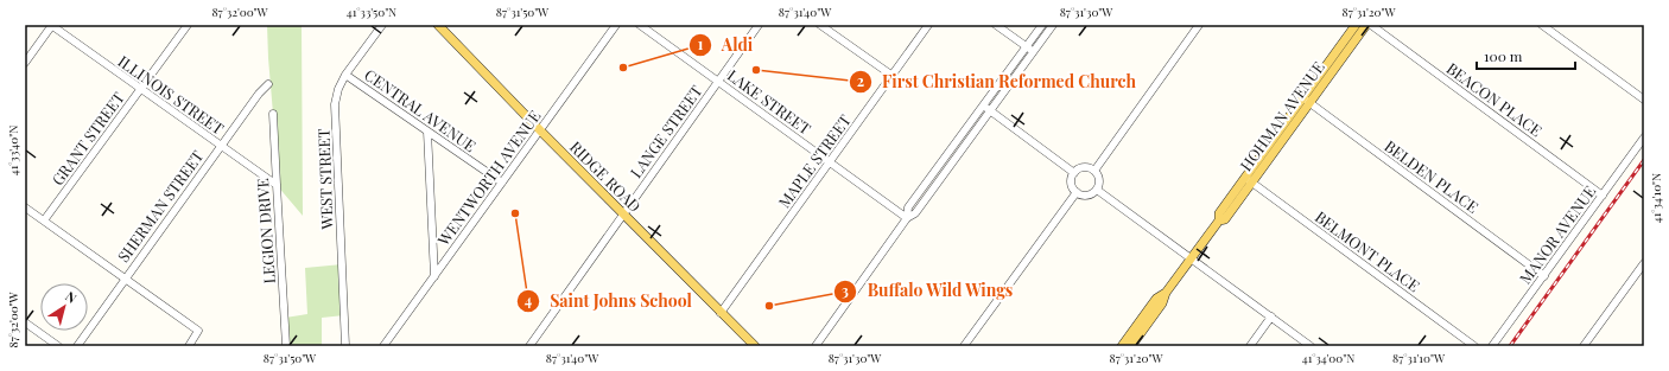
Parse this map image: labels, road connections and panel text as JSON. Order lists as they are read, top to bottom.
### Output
{
  "streets": {
    "main road": ["HOHMAN AVENUE", "RIDGE ROAD"],
    "street": [
      "ILLINOIS STREET",
      "BEACON PLACE",
      "LAKE STREET",
      "CENTRAL AVENUE",
      "LANGE STREET",
      "GRANT STREET",
      "MAPLE STREET",
      "BELDEN PLACE",
      "WENTWORTH AVENUE",
      "WEST STREET",
      "SHERMAN STREET",
      "LEGION DRIVE",
      "MANOR AVENUE",
      "BELMONT PLACE"
    ]
  },
  "crossings": [
    ["ILLINOIS STREET", "GRANT STREET"],
    ["ILLINOIS STREET", "SHERMAN STREET"],
    ["ILLINOIS STREET", "LEGION DRIVE"],
    ["BEACON PLACE", "MANOR AVENUE"],
    ["LAKE STREET", "LANGE STREET"],
    ["LAKE STREET", "MAPLE STREET"],
    ["CENTRAL AVENUE", "WENTWORTH AVENUE"],
    ["CENTRAL AVENUE", "WEST STREET"],
    ["HOHMAN AVENUE", "BELDEN PLACE"],
    ["HOHMAN AVENUE", "BELMONT PLACE"],
    ["LANGE STREET", "RIDGE ROAD"],
    ["MAPLE STREET", "RIDGE ROAD"],
    ["RIDGE ROAD", "WENTWORTH AVENUE"],
    ["BELDEN PLACE", "MANOR AVENUE"]
  ],
  "places": [
    "Aldi",
    "First Christian Reformed Church",
    "Saint Johns School",
    "Buffalo Wild Wings"
  ],
  "scale_bar": "100 m",
  "north": "top right",
  "coordinates": [
    "87°32'00\"W",
    "41°33'50\"N",
    "87°31'50\"W",
    "87°31'40\"W",
    "87°31'30\"W",
    "87°31'20\"W",
    "41°33'40\"N",
    "41°34'10\"N",
    "41°34'00\"N",
    "87°31'10\"W"
  ]
}
